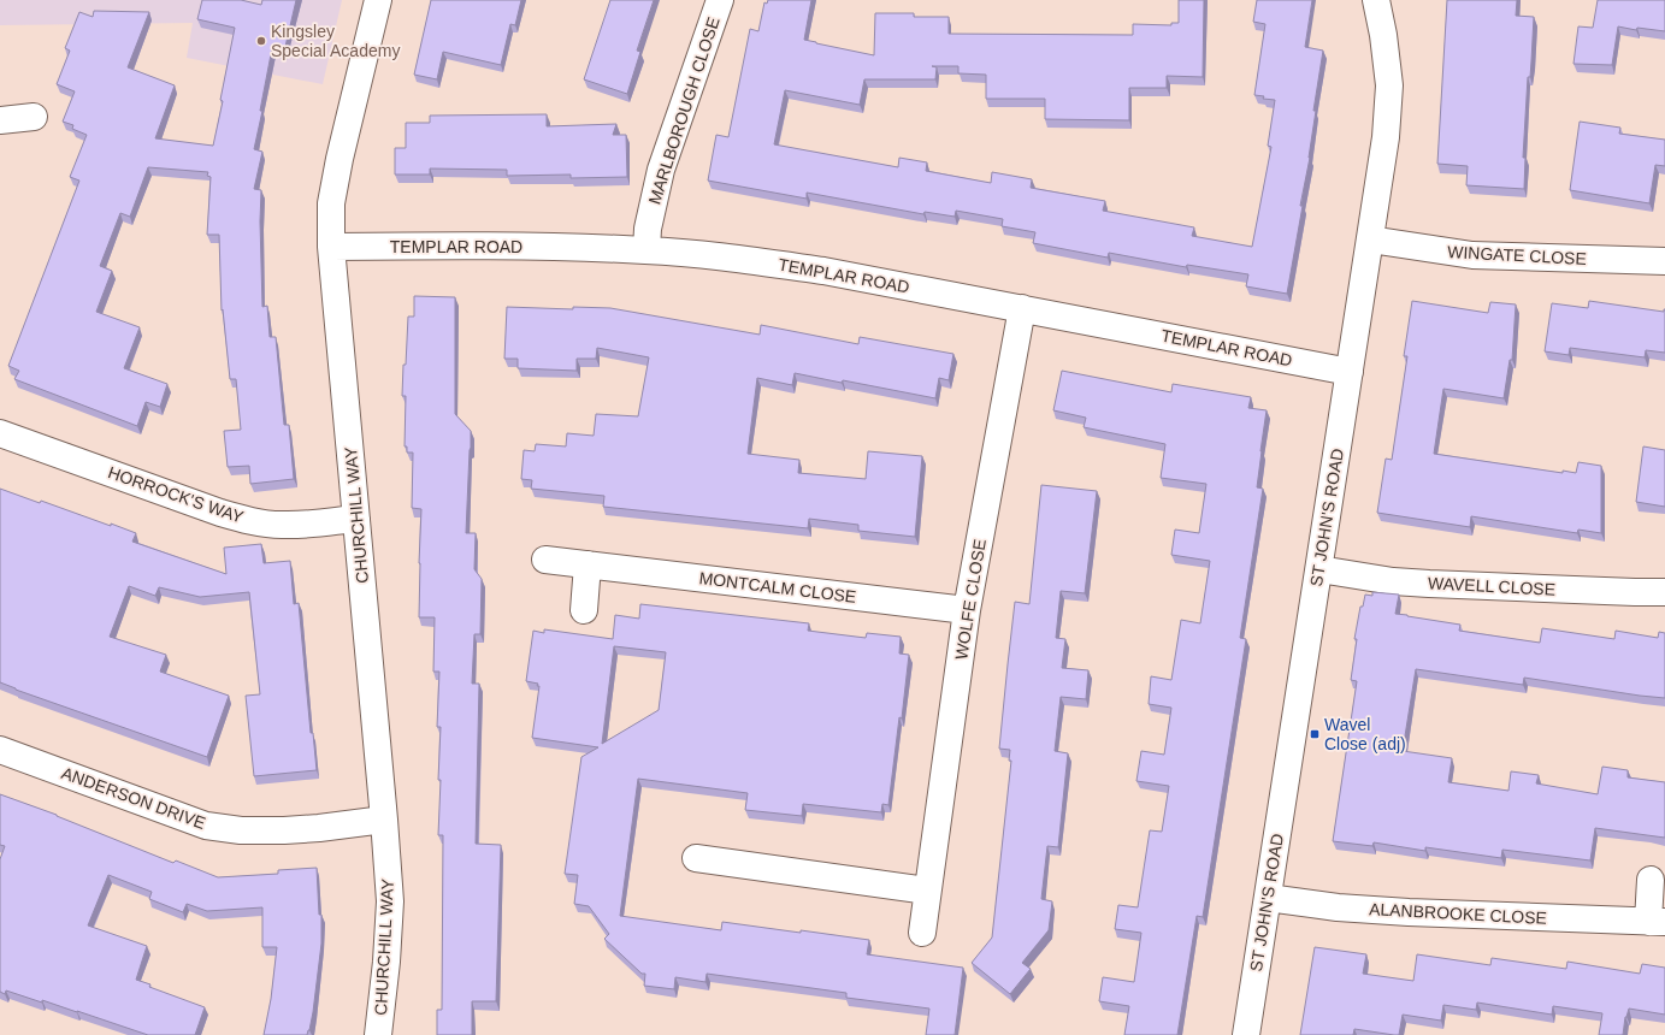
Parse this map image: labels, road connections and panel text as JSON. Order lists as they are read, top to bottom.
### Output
{
  "streets": {
    "street": [
      "MARLBOROUGH CLOSE",
      "TEMPLAR ROAD",
      "WINGATE CLOSE",
      "HORROCK'S WAY",
      "CHURCHILL WAY",
      "ST JOHN'S ROAD",
      "WAVELL CLOSE",
      "MONTCALM CLOSE",
      "WOLFE CLOSE",
      "ANDERSON DRIVE",
      "ALANBROOKE CLOSE"
    ]
  },
  "crossings": [
    ["MARLBOROUGH CLOSE", "TEMPLAR ROAD"],
    ["TEMPLAR ROAD", "CHURCHILL WAY"],
    ["TEMPLAR ROAD", "ST JOHN'S ROAD"],
    ["TEMPLAR ROAD", "WOLFE CLOSE"],
    ["WINGATE CLOSE", "ST JOHN'S ROAD"],
    ["HORROCK'S WAY", "CHURCHILL WAY"],
    ["CHURCHILL WAY", "ANDERSON DRIVE"],
    ["ST JOHN'S ROAD", "WAVELL CLOSE"],
    ["ST JOHN'S ROAD", "ALANBROOKE CLOSE"],
    ["MONTCALM CLOSE", "WOLFE CLOSE"]
  ],
  "places": {
    "other": ["Kingsley Special Academy"],
    "transit": ["Wavel Close (adj)"]
  }
}
